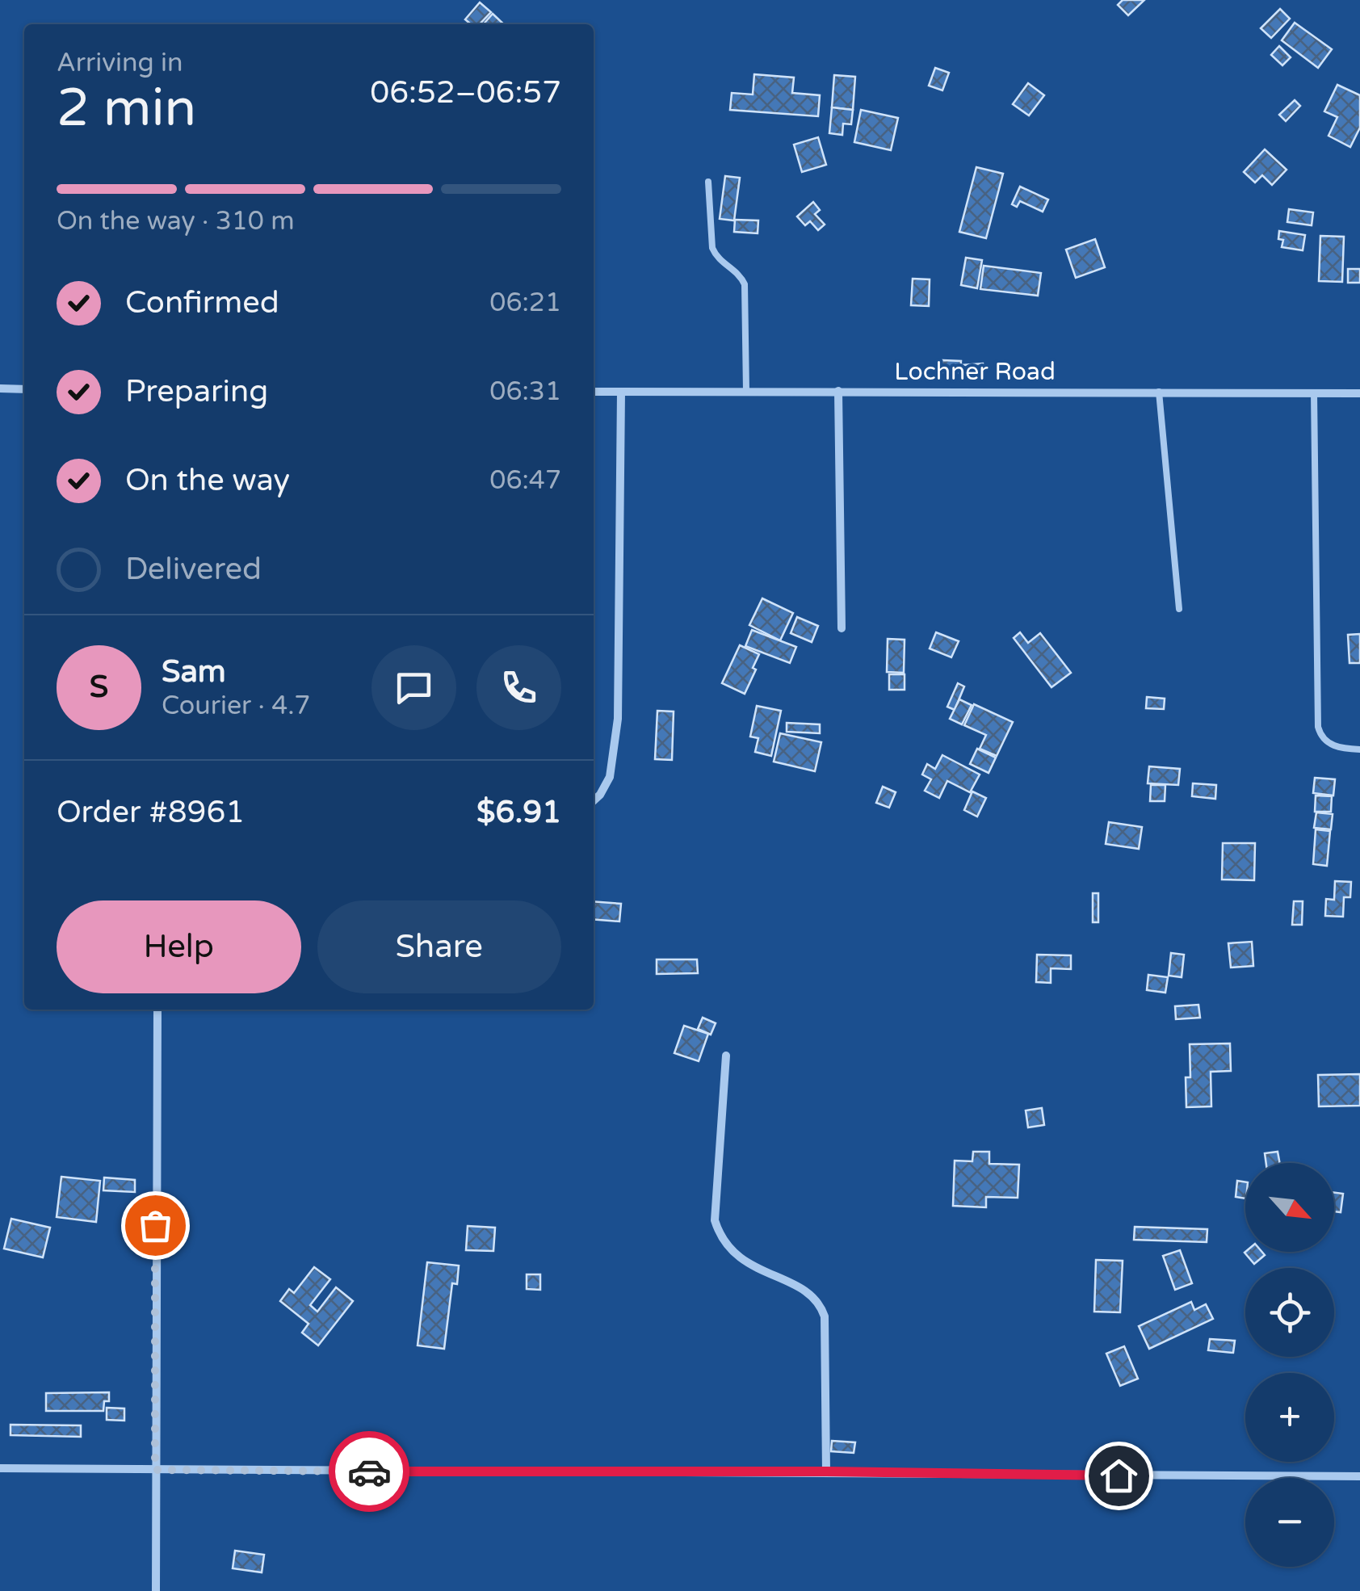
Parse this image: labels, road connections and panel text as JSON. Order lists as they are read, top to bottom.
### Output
{
  "streets": {
    "street": ["Lochner Road"]
  },
  "north": "bottom right",
  "page": {
    "heading": ["2 min", "Arriving in", "06:52–06:57"],
    "panel": [
      "Sam",
      "Courier · 4.7",
      "Order #8961",
      "$6.91"
    ],
    "bar": "On the way · 310 m",
    "list": [
      ["Confirmed", "06:21"],
      ["Preparing", "06:31"],
      ["On the way", "06:47"],
      "Delivered"
    ],
    "round": "S",
    "buttons": ["Help", "Share"],
    "map_buttons": ["+", "−"]
  }
}
